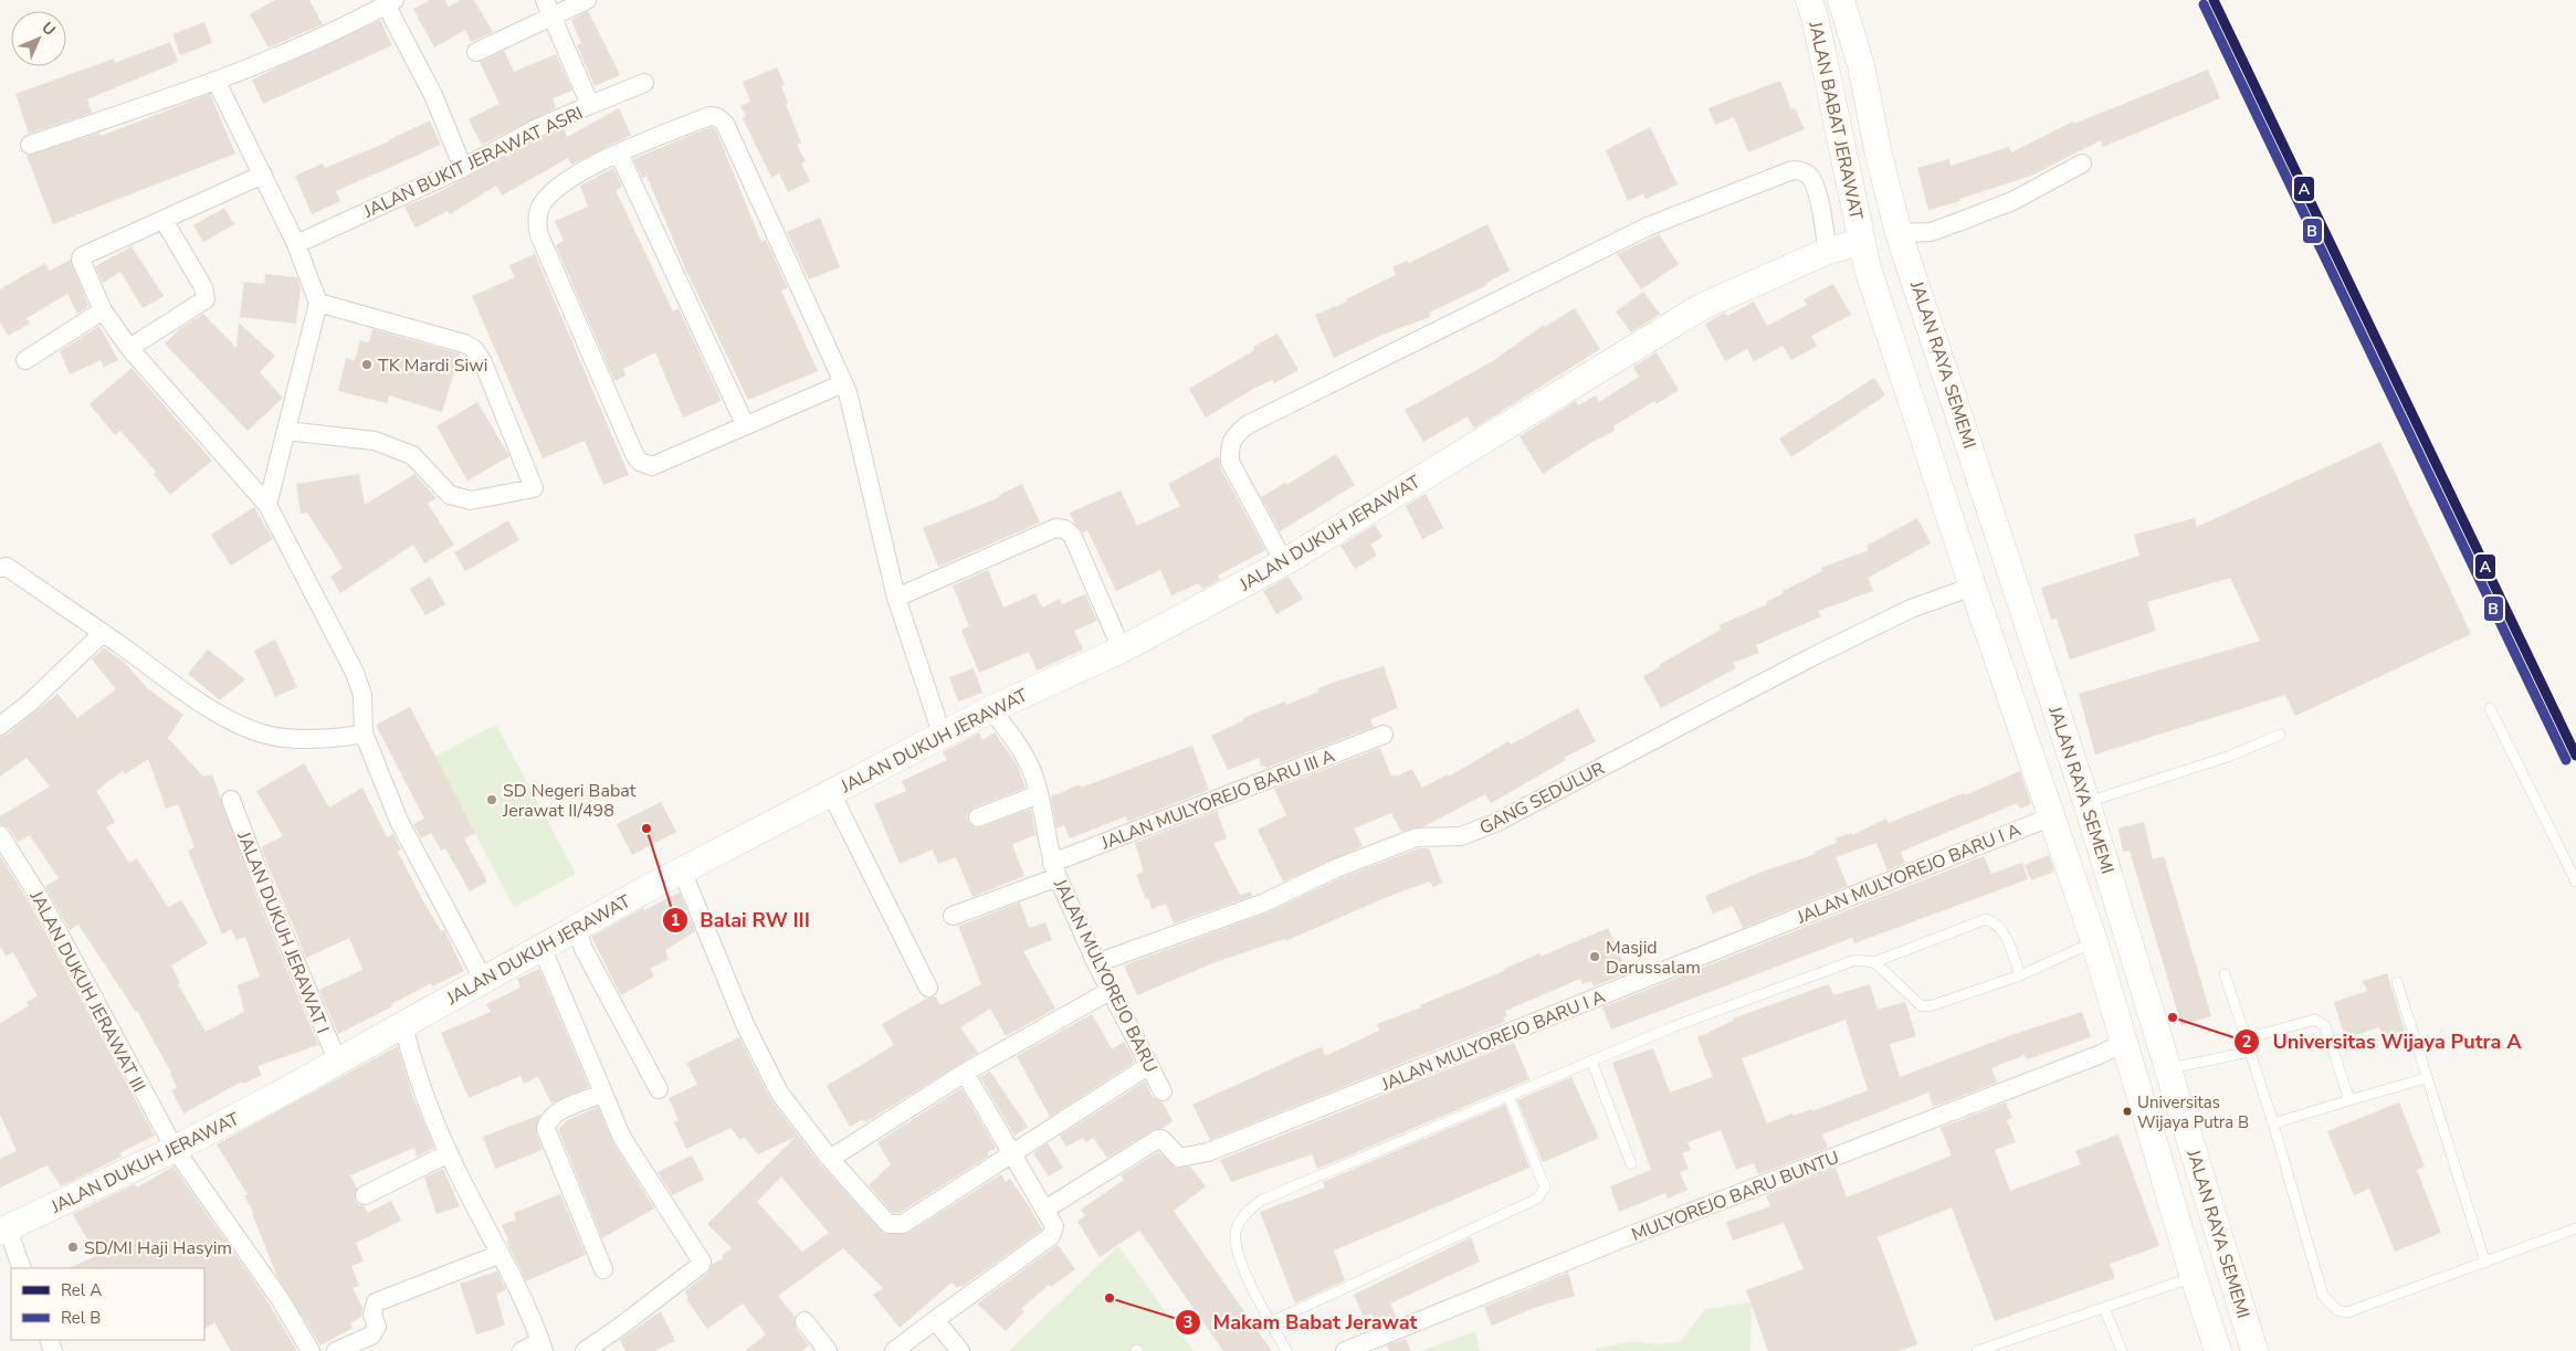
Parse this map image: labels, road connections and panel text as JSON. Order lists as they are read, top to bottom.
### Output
{
  "streets": {
    "main road": ["JALAN BABAT JERAWAT", "JALAN RAYA SEMEMI", "JALAN DUKUH JERAWAT"],
    "street": [
      "JALAN BUKIT JERAWAT ASRI",
      "GANG SEDULUR",
      "JALAN MULYOREJO BARU III A",
      "JALAN MULYOREJO BARU I A",
      "JALAN DUKUH JERAWAT I",
      "JALAN MULYOREJO BARU",
      "JALAN DUKUH JERAWAT III",
      "MULYOREJO BARU BUNTU"
    ]
  },
  "crossings": [
    ["JALAN BABAT JERAWAT", "JALAN RAYA SEMEMI"],
    ["JALAN BABAT JERAWAT", "JALAN DUKUH JERAWAT"],
    ["JALAN RAYA SEMEMI", "JALAN DUKUH JERAWAT"],
    ["JALAN RAYA SEMEMI", "GANG SEDULUR"],
    ["JALAN RAYA SEMEMI", "JALAN MULYOREJO BARU I A"],
    ["JALAN RAYA SEMEMI", "MULYOREJO BARU BUNTU"],
    ["JALAN DUKUH JERAWAT", "JALAN DUKUH JERAWAT I"],
    ["JALAN DUKUH JERAWAT", "JALAN MULYOREJO BARU"],
    ["JALAN DUKUH JERAWAT", "JALAN DUKUH JERAWAT III"],
    ["GANG SEDULUR", "JALAN MULYOREJO BARU"],
    ["JALAN MULYOREJO BARU III A", "JALAN MULYOREJO BARU"]
  ],
  "places": [
    "TK Mardi Siwi",
    "SD Negeri Babat Jerawat II/498",
    "Balai RW III",
    "Masjid Darussalam",
    "Universitas Wijaya Putra A",
    "Universitas Wijaya Putra B",
    "SD/MI Haji Hasyim",
    "Makam Babat Jerawat"
  ],
  "lines": ["rail line A", "rail line B"],
  "legend": ["Rel A", "Rel B"],
  "north": "top right"
}
